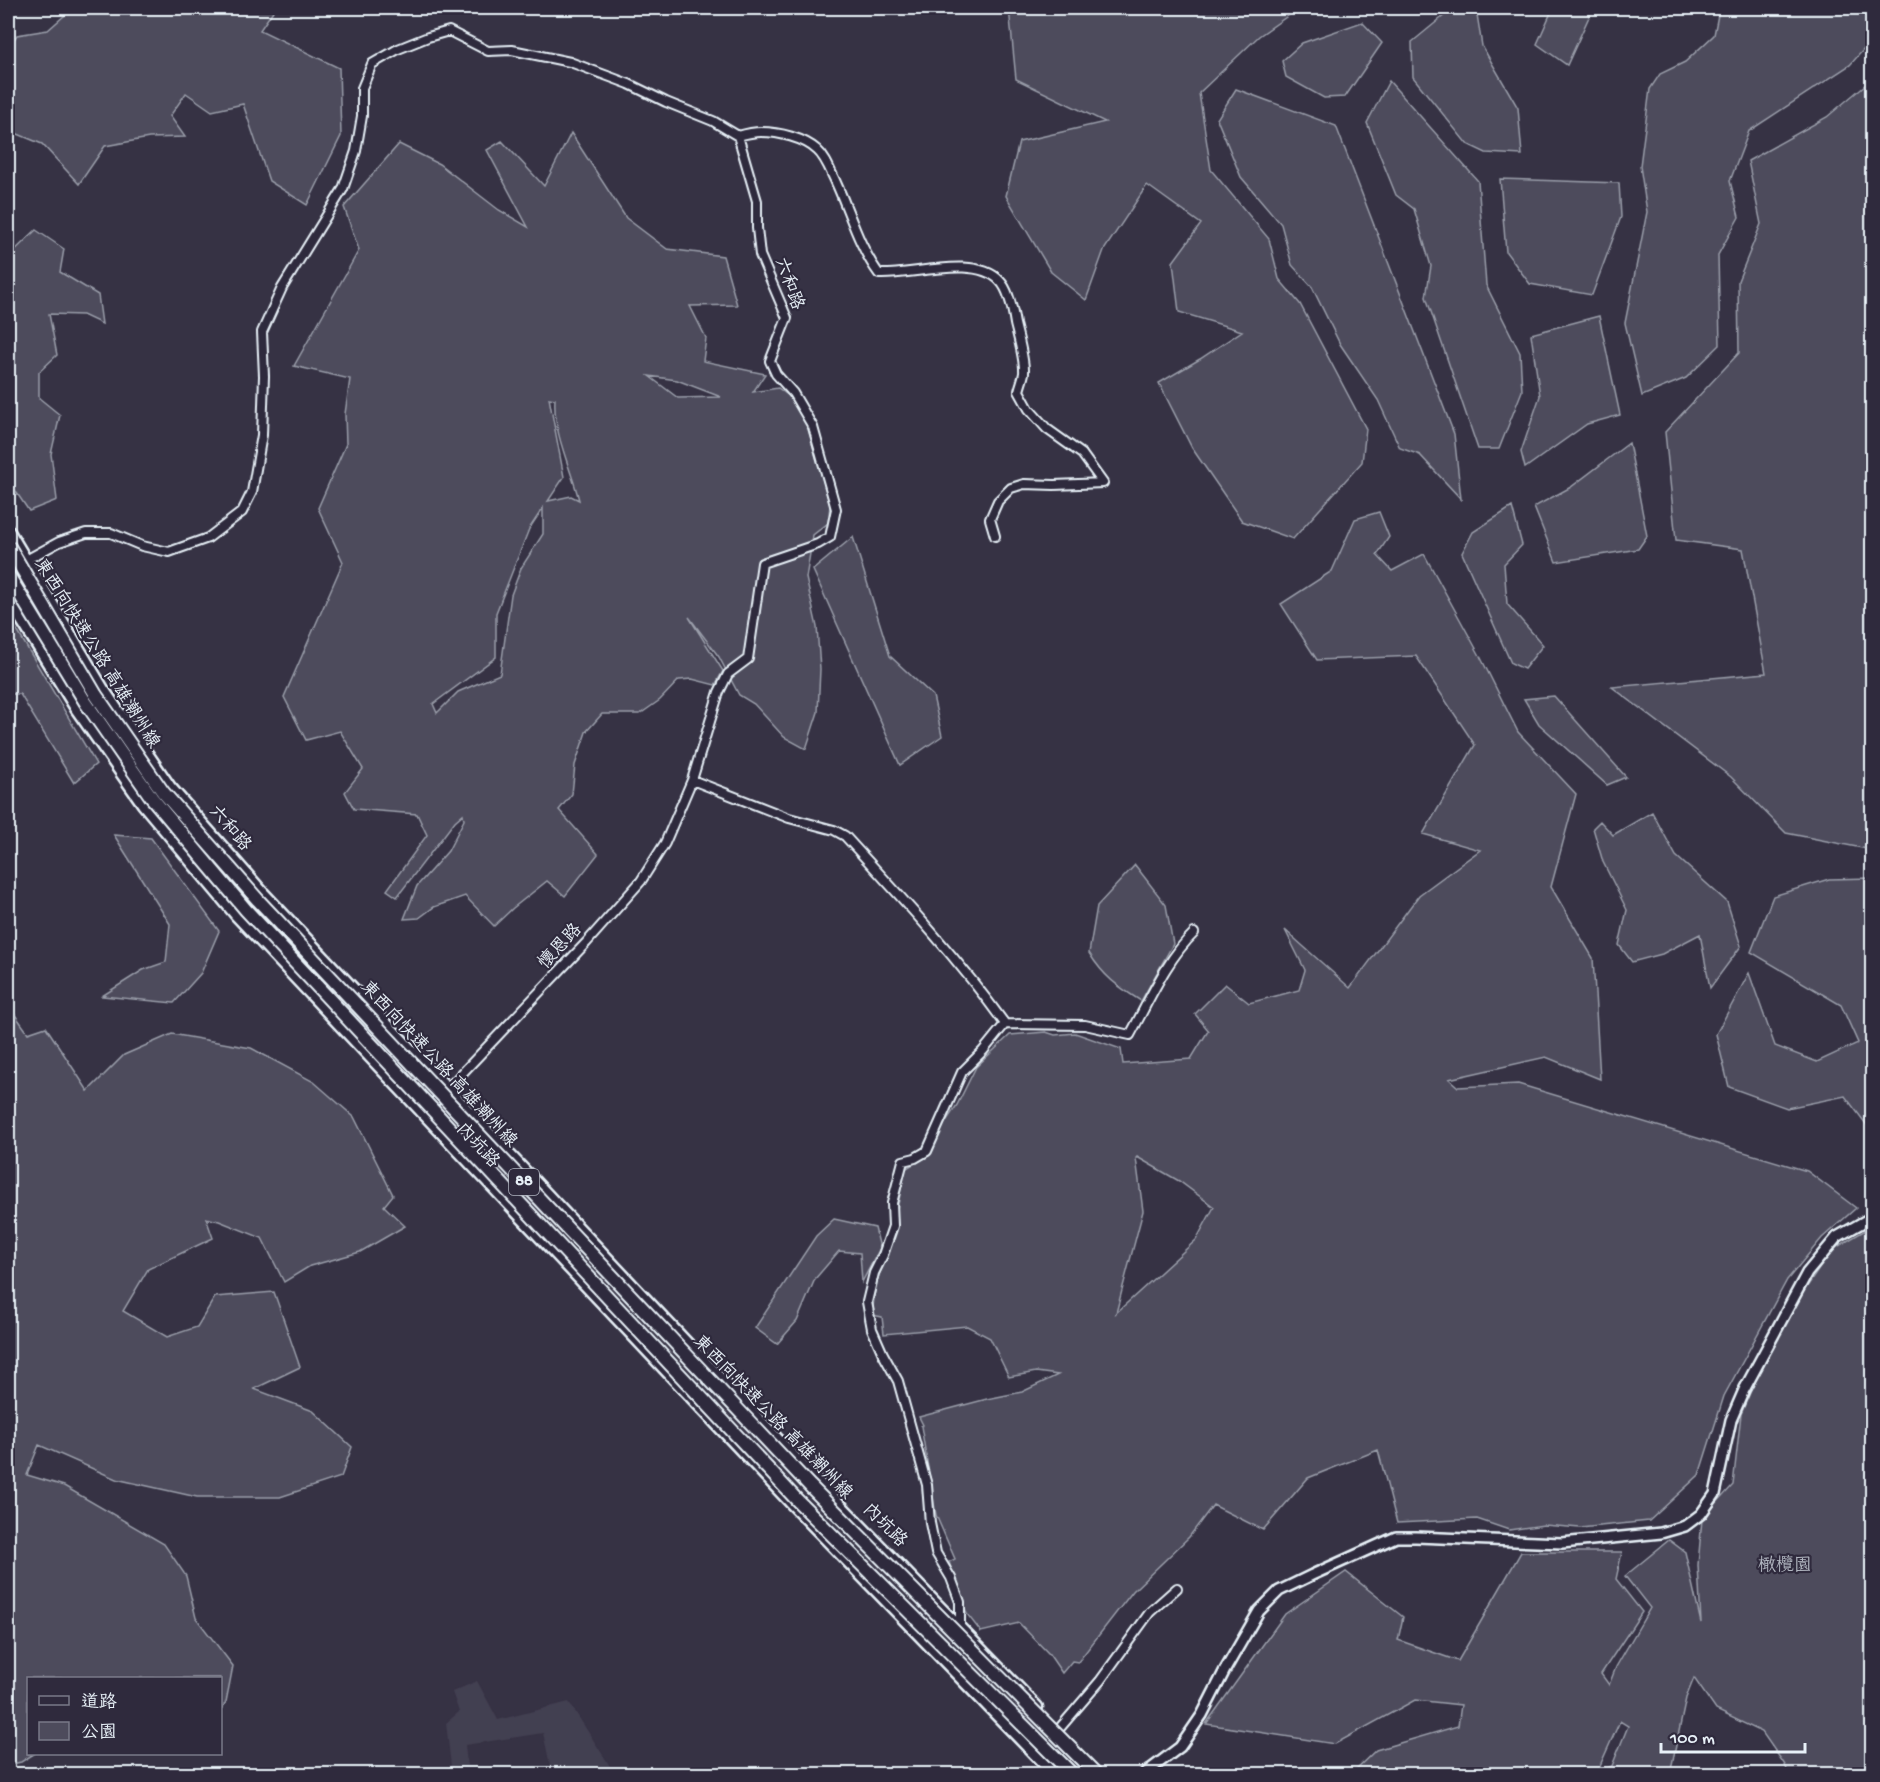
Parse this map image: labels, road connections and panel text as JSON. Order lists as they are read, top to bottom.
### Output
{
  "streets": {
    "highway": ["東西向快速公路 高雄潮州線", "88"],
    "main road": ["六和路", "內坑路"],
    "street": ["懷恩路"]
  },
  "crossings": [
    ["六和路", "懷恩路"],
    ["六和路", "內坑路"],
    ["懷恩路", "內坑路"]
  ],
  "parks": ["橄欖園"],
  "legend": ["道路", "公園"],
  "scale_bar": "100 m"
}
